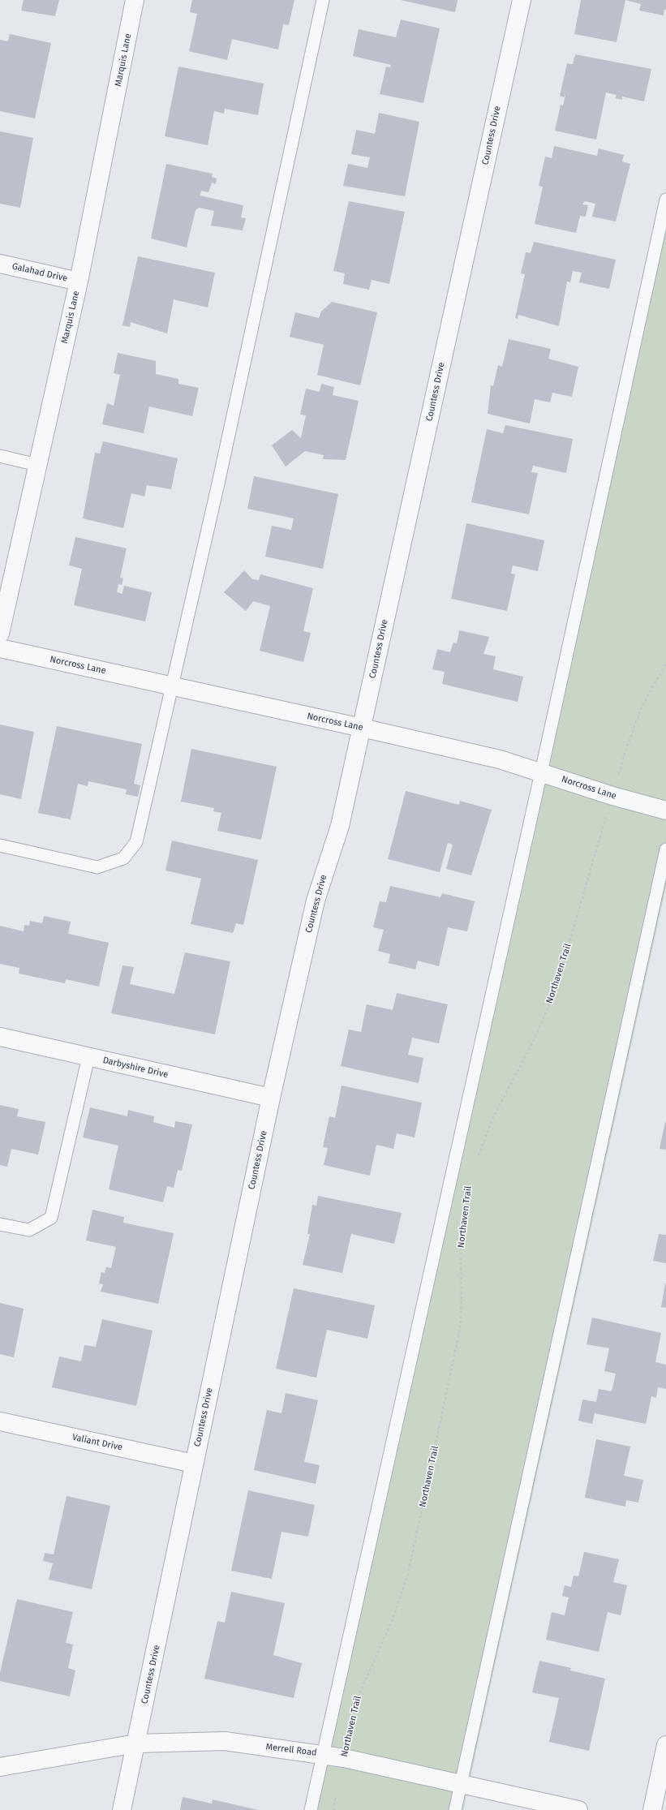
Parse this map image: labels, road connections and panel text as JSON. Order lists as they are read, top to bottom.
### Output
{
  "streets": {
    "street": [
      "Marquis Lane",
      "Countess Drive",
      "Galahad Drive",
      "Norcross Lane",
      "Darbyshire Drive",
      "Valiant Drive",
      "Merrell Road"
    ],
    "path": ["Northaven Trail"]
  },
  "crossings": [
    ["Marquis Lane", "Galahad Drive"],
    ["Countess Drive", "Norcross Lane"],
    ["Countess Drive", "Darbyshire Drive"],
    ["Countess Drive", "Valiant Drive"],
    ["Countess Drive", "Merrell Road"],
    ["Norcross Lane", "Northaven Trail"]
  ]
}
